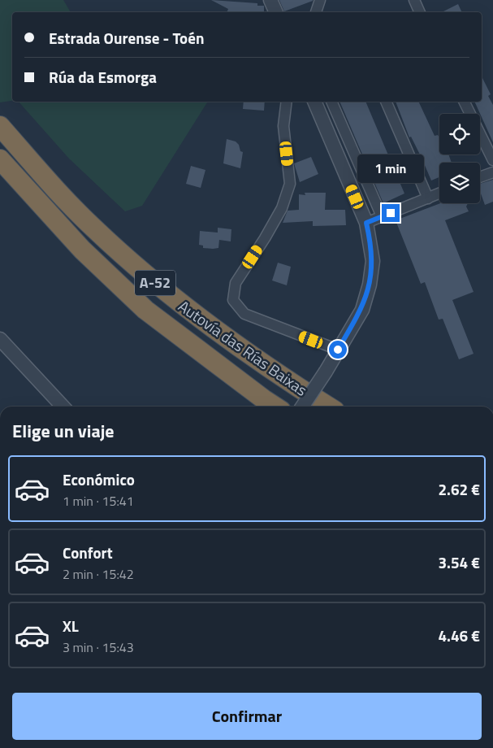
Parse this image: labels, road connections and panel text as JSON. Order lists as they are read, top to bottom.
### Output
{
  "streets": {
    "highway": ["A-52", "Autovía das Rías Baixas"]
  },
  "page": {
    "banner": ["Estrada Ourense - Toén", "Rúa da Esmorga"],
    "bubble": "1 min",
    "heading": "Elige un viaje",
    "list": [
      {
        "name": "Económico",
        "note": "1 min · 15:41",
        "value": "2.62 €"
      },
      {
        "name": "Confort",
        "note": "2 min · 15:42",
        "value": "3.54 €"
      },
      {
        "name": "XL",
        "note": "3 min · 15:43",
        "value": "4.46 €"
      }
    ],
    "buttons": "Confirmar"
  }
}
